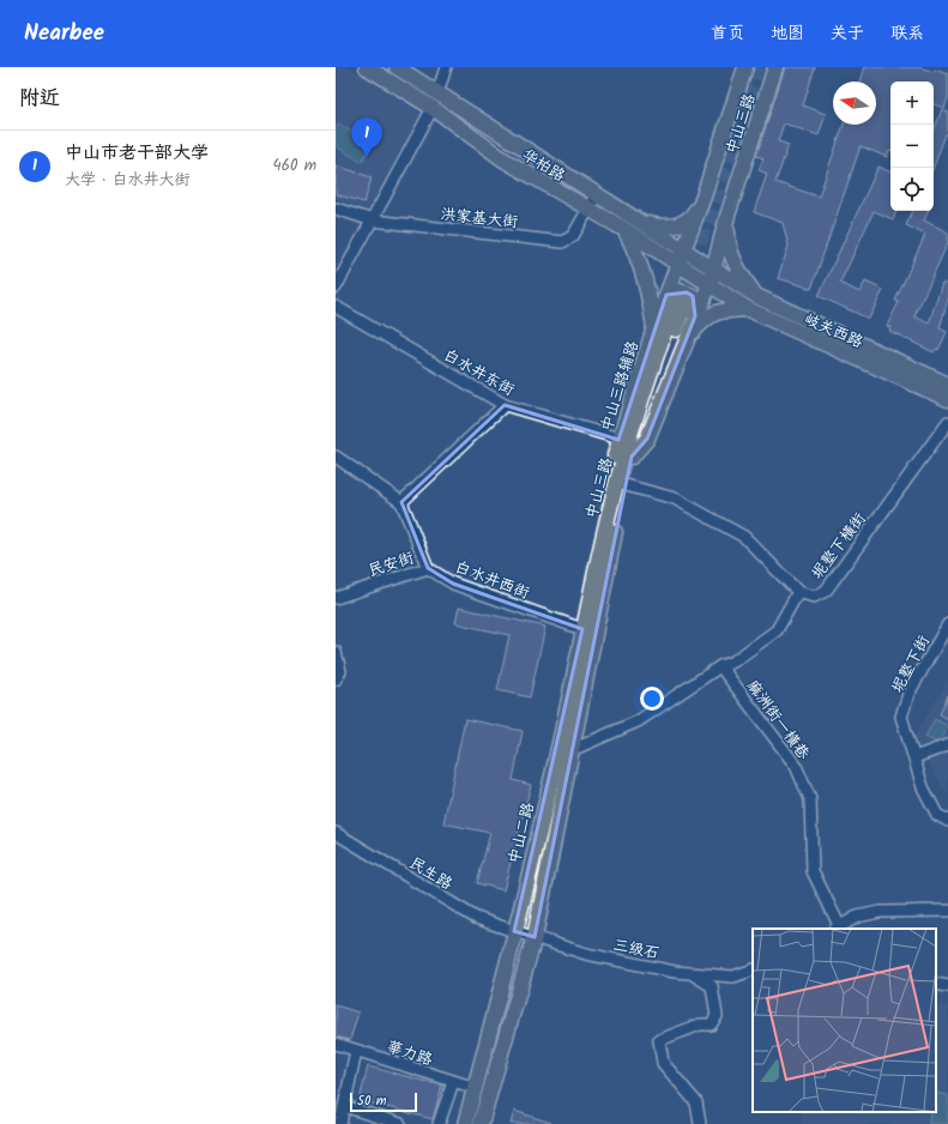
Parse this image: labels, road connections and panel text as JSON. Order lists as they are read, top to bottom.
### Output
{
  "streets": {
    "main road": [
      "中山三路",
      "华柏路",
      "岐关西路",
      "中山三路辅路",
      "中山二路"
    ],
    "street": [
      "洪家基大街",
      "白水井东街",
      "坭墪下橫街",
      "民安街",
      "白水井西街",
      "坭墪下街",
      "麻洲街一橫巷",
      "民生路",
      "三级石",
      "華力路"
    ]
  },
  "crossings": [
    ["中山三路", "中山三路辅路"],
    ["中山三路", "坭墪下橫街"],
    ["中山三路", "中山二路"],
    ["华柏路", "洪家基大街"],
    ["华柏路", "岐关西路"],
    ["华柏路", "中山三路辅路"],
    ["白水井东街", "中山三路辅路"],
    ["民安街", "白水井西街"],
    ["白水井西街", "中山二路"],
    ["中山二路", "民生路"],
    ["中山二路", "三级石"],
    ["中山二路", "華力路"],
    ["民生路", "三级石"]
  ],
  "scale_bar": "50 m",
  "north": "left",
  "page": {
    "header": "Nearbee",
    "nav": [
      "首页",
      "地图",
      "关于",
      "联系"
    ],
    "heading": "附近",
    "map_buttons": ["+", "−"],
    "pins": "1",
    "list": [
      {
        "mark": "1",
        "name": "中山市老干部大学",
        "note": "大学 · 白水井大街",
        "value": "460 m"
      }
    ],
    "scale": "50 m"
  }
}
